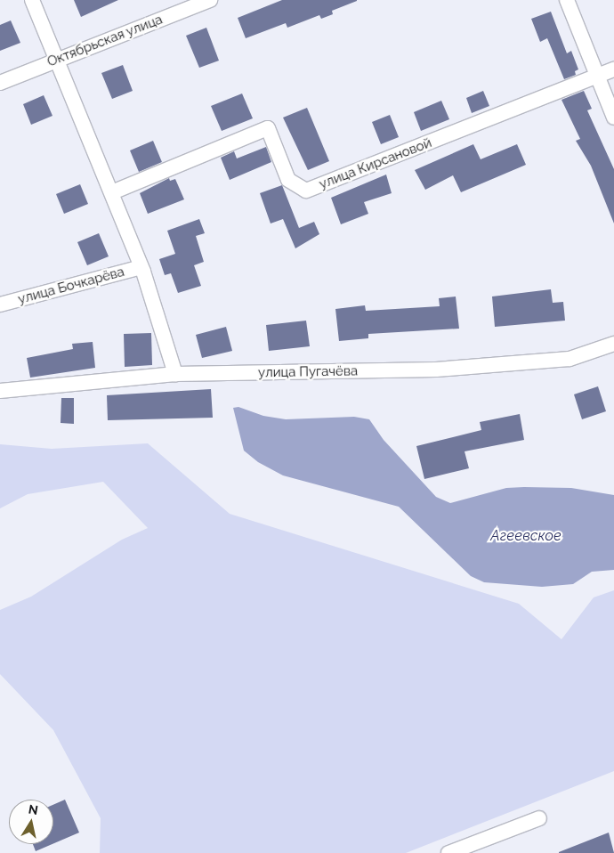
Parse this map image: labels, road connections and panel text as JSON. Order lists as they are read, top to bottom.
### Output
{
  "streets": {
    "street": [
      "Октябрьская улица",
      "улица Кирсановой",
      "улица Бочкарёва",
      "улица Пугачёва"
    ]
  },
  "water": ["Агеевское"],
  "north": "top"
}
